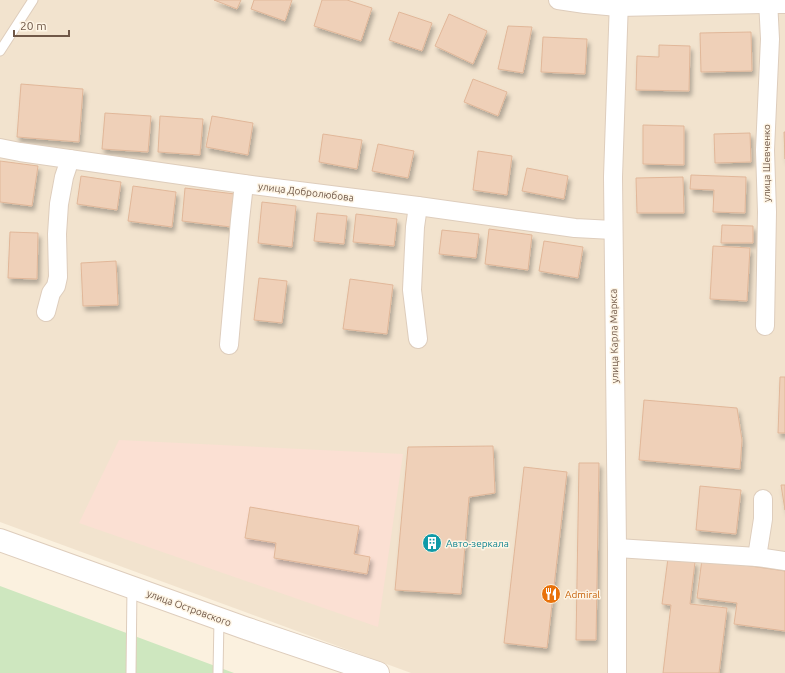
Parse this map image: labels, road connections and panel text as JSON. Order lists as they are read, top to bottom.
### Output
{
  "streets": {
    "street": [
      "улица Шевченко",
      "улица Добролюбова",
      "улица Карла Маркса",
      "улица Островского"
    ]
  },
  "crossings": [
    ["улица Добролюбова", "улица Карла Маркса"]
  ],
  "places": {
    "building": ["Авто-зеркала"],
    "restaurant": ["Admiral"]
  },
  "scale_bar": "20 m"
}
